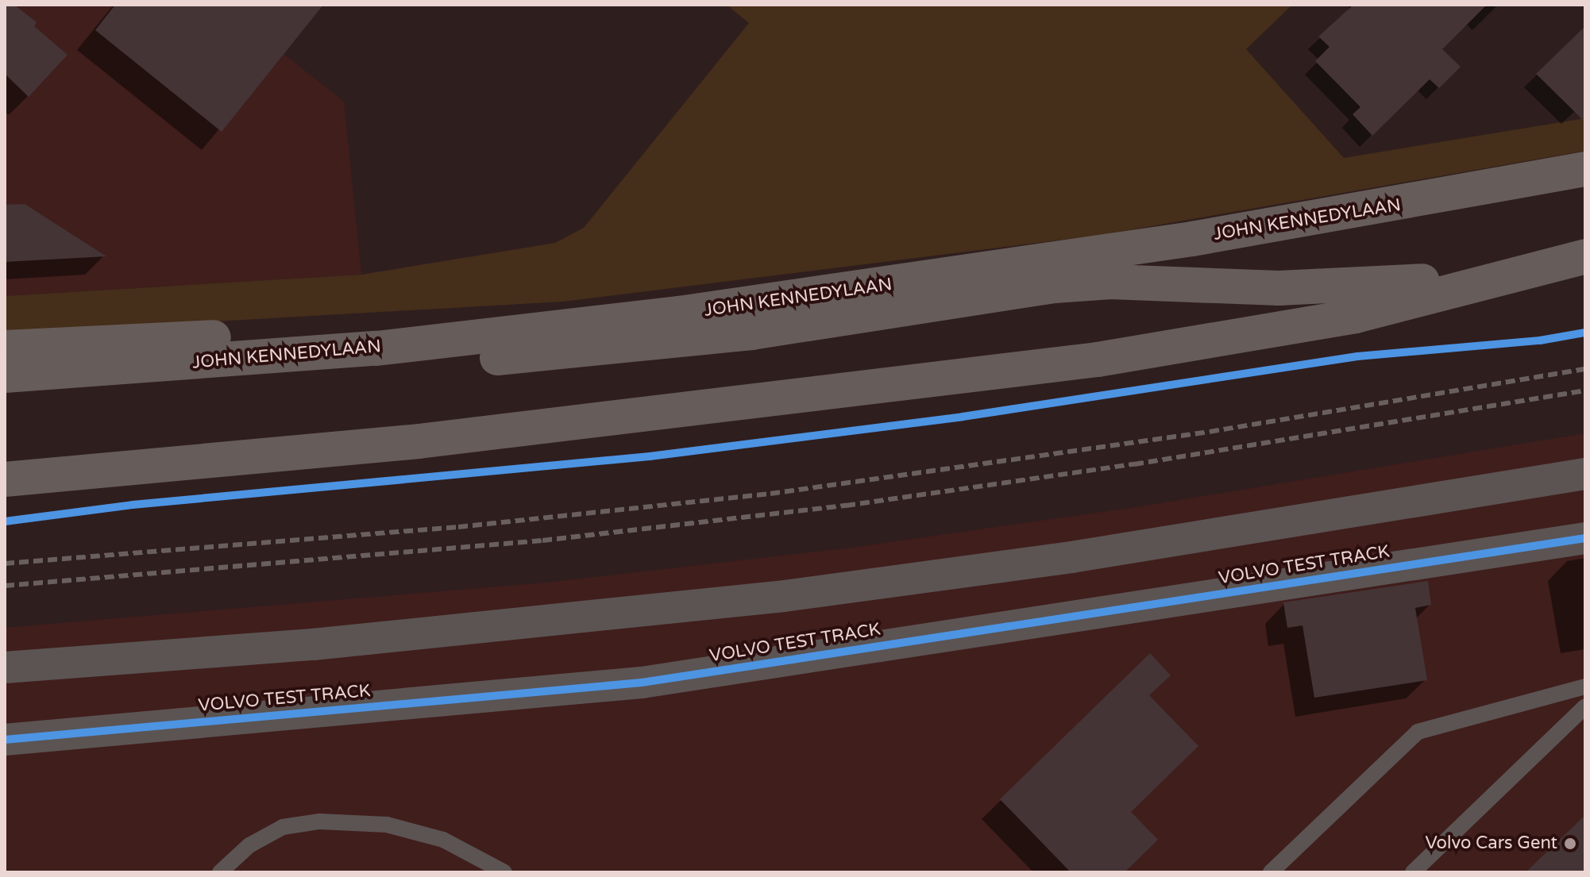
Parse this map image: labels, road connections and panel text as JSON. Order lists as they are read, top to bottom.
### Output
{
  "streets": {
    "highway": ["JOHN KENNEDYLAAN"],
    "street": ["VOLVO TEST TRACK"]
  },
  "places": ["Volvo Cars Gent"]
}
